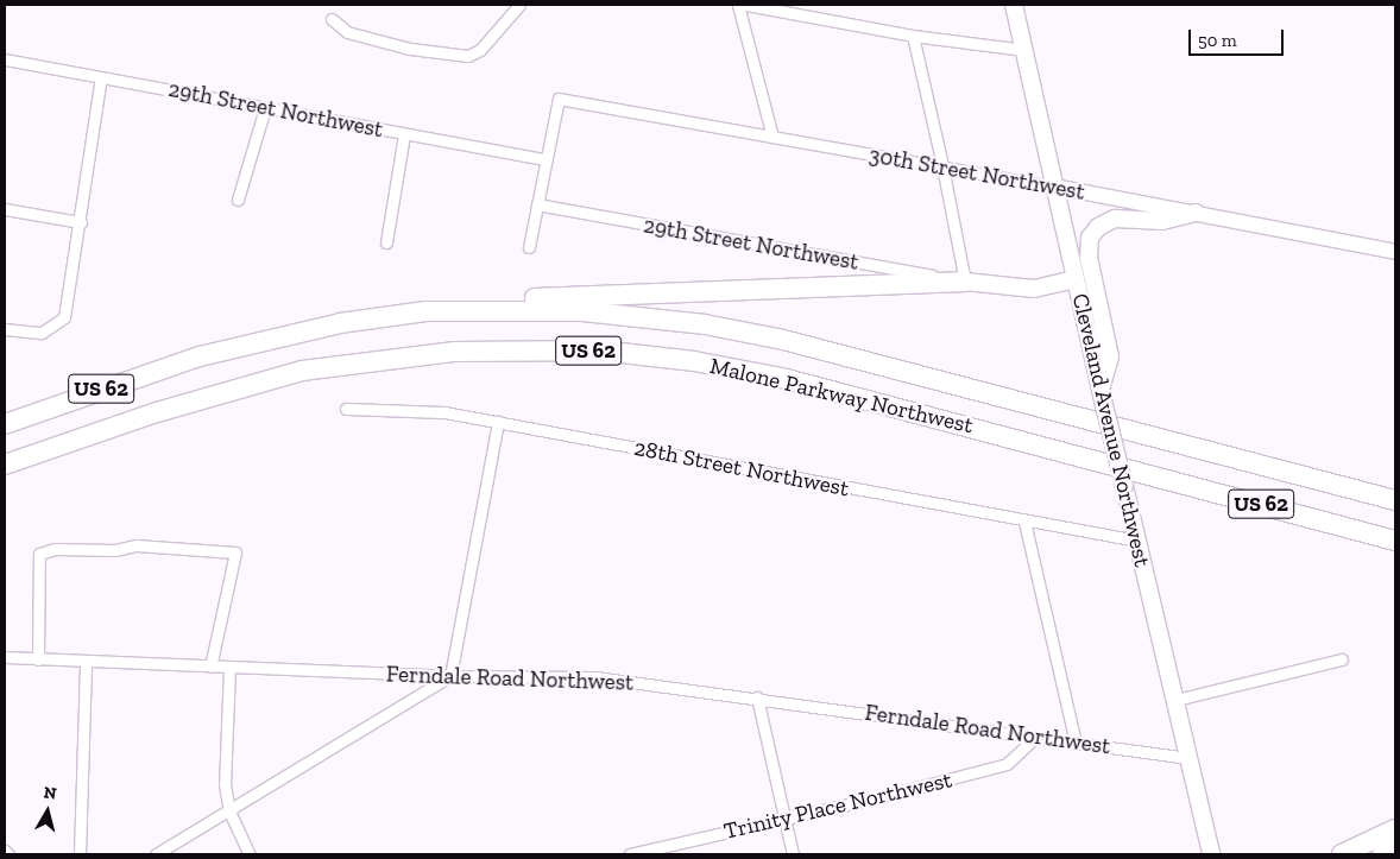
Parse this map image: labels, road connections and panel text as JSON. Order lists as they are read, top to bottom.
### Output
{
  "streets": {
    "highway": ["US 62", "Malone Parkway Northwest"],
    "main road": ["30th Street Northwest", "Cleveland Avenue Northwest"],
    "street": [
      "29th Street Northwest",
      "28th Street Northwest",
      "Ferndale Road Northwest",
      "Trinity Place Northwest"
    ]
  },
  "crossings": [
    ["29th Street Northwest", "30th Street Northwest"],
    ["30th Street Northwest", "Cleveland Avenue Northwest"],
    ["Cleveland Avenue Northwest", "28th Street Northwest"],
    ["Cleveland Avenue Northwest", "Ferndale Road Northwest"],
    ["Ferndale Road Northwest", "Trinity Place Northwest"]
  ],
  "scale_bar": "50 m",
  "north": "top"
}
